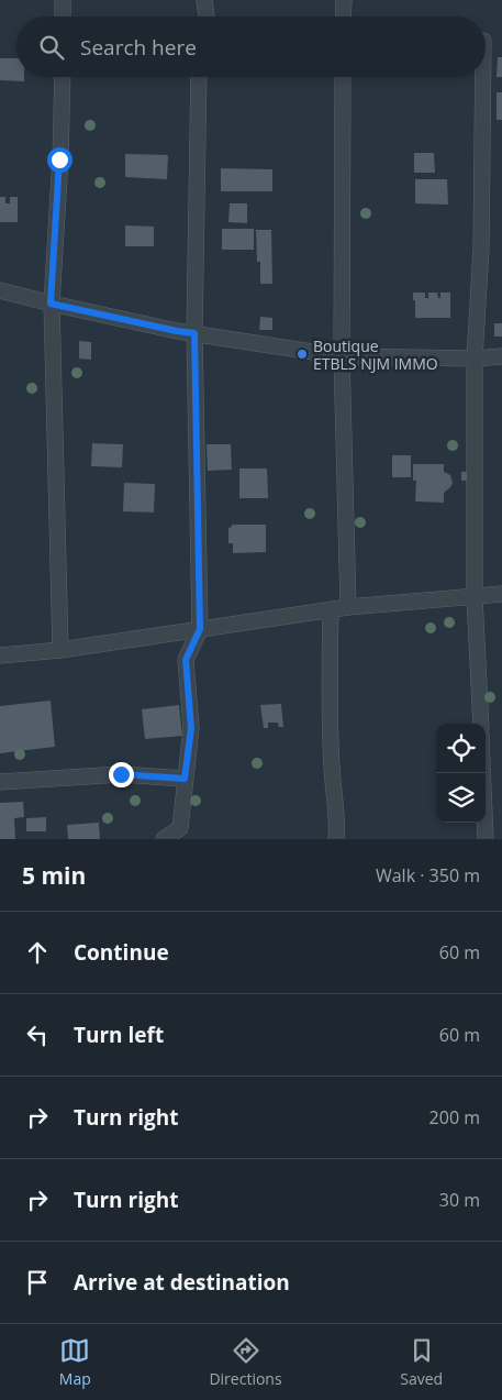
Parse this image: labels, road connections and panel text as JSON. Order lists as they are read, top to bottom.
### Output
{
  "places": ["Boutique ETBLS NJM IMMO"],
  "page": {
    "search": "Search here",
    "heading": ["5 min", "Walk · 350 m"],
    "list": [
      ["Continue", "60 m"],
      ["Turn left", "60 m"],
      ["Turn right", "200 m"],
      ["Turn right", "30 m"],
      "Arrive at destination"
    ],
    "nav": ["Map", "Directions", "Saved"]
  }
}
